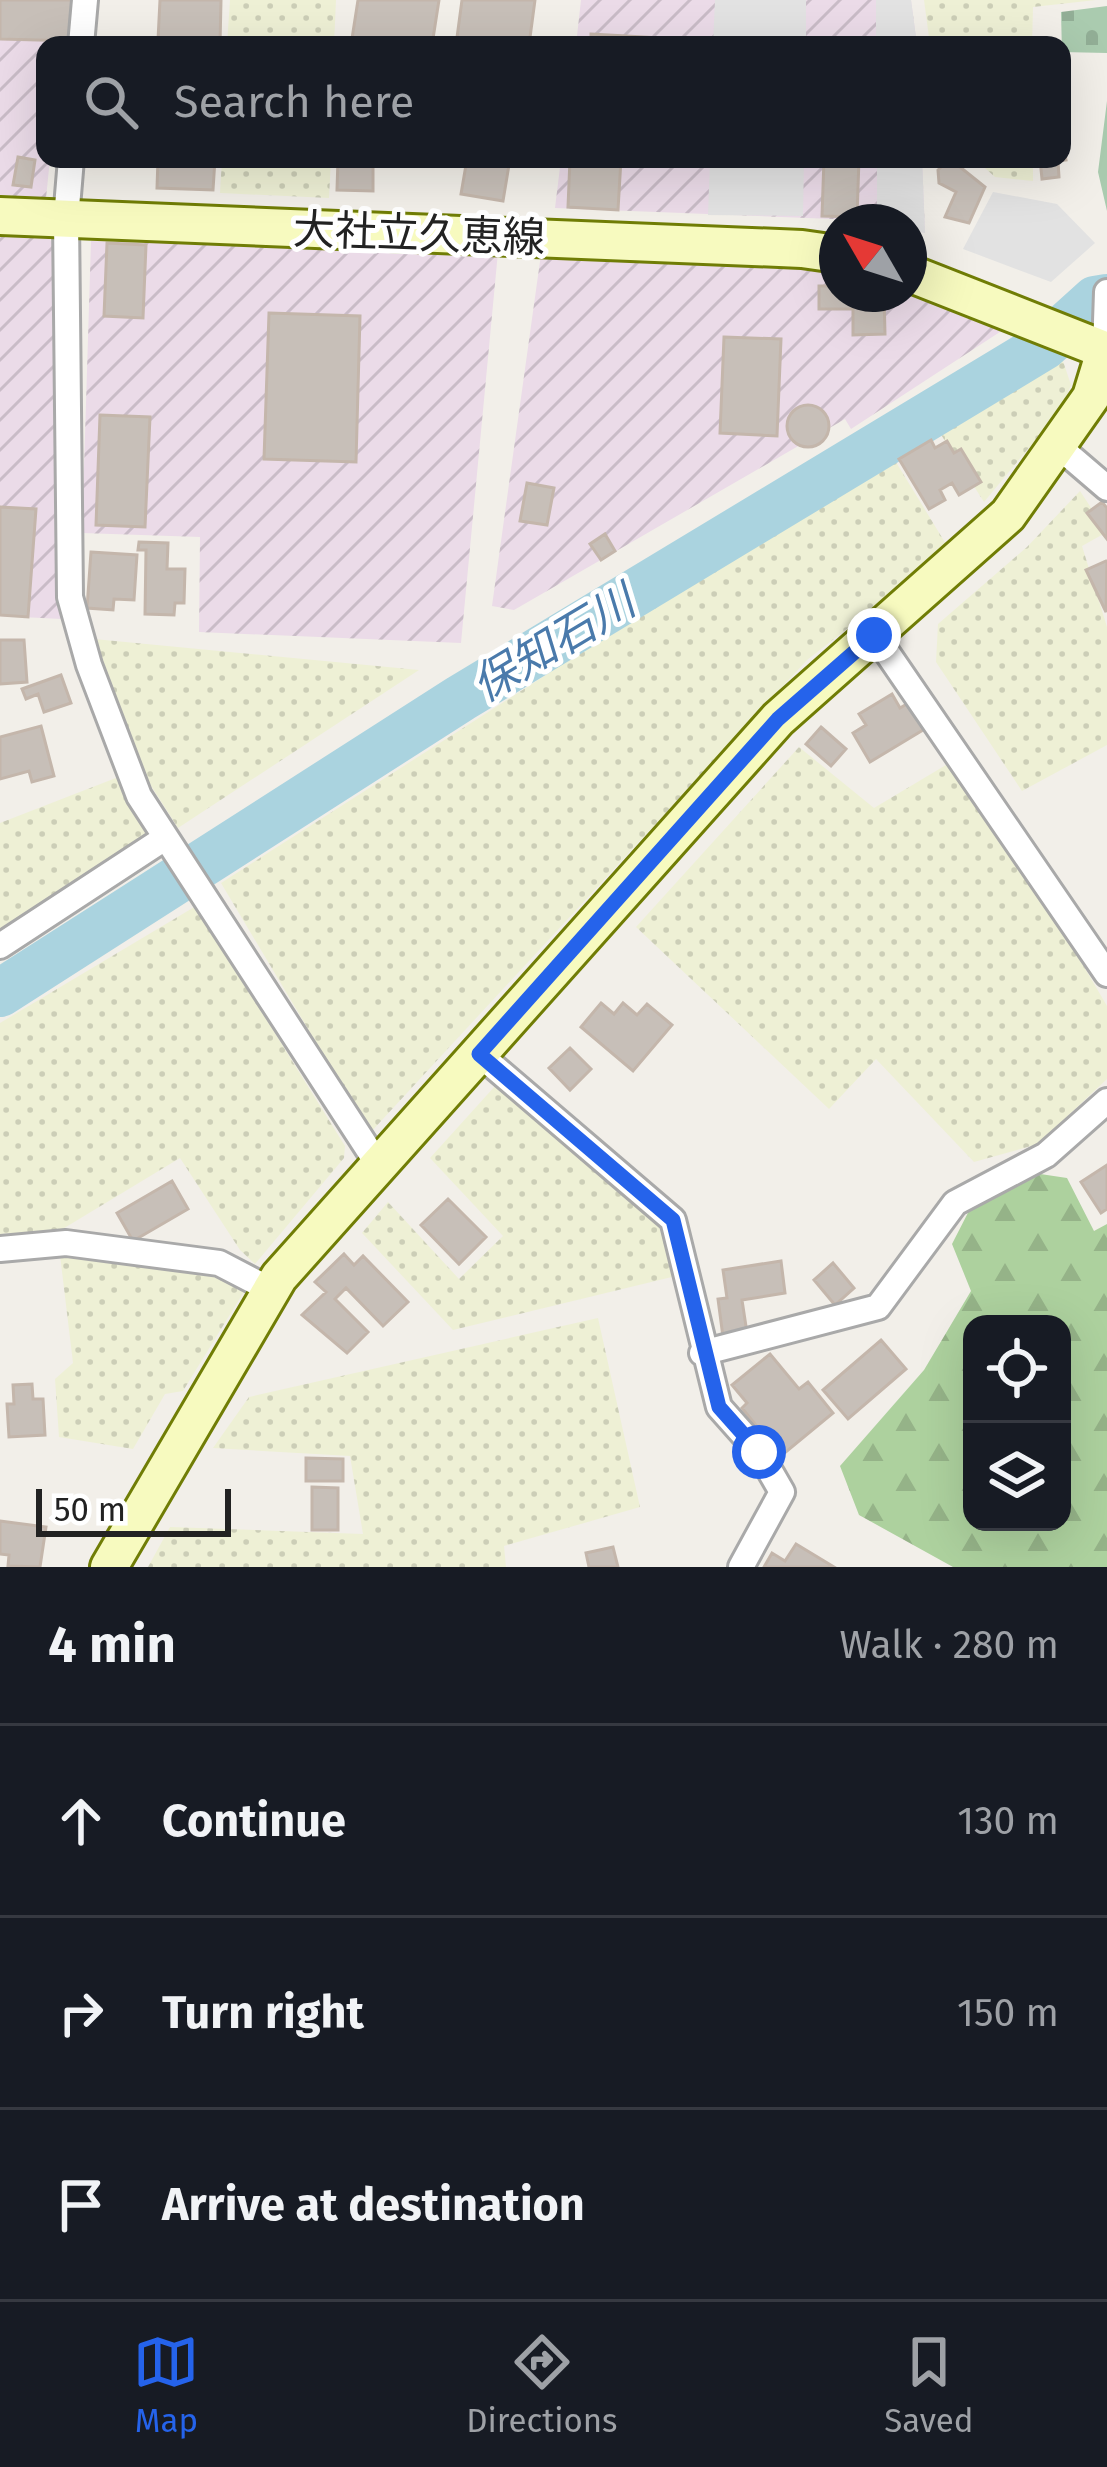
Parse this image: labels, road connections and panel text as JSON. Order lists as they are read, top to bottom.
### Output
{
  "streets": {
    "street": ["大社立久恵線"]
  },
  "water": ["保知石川"],
  "scale_bar": "50 m",
  "north": "top left",
  "page": {
    "search": "Search here",
    "scale": "50 m",
    "heading": ["4 min", "Walk · 280 m"],
    "list": [
      ["Continue", "130 m"],
      ["Turn right", "150 m"],
      "Arrive at destination"
    ],
    "nav": ["Map", "Directions", "Saved"]
  }
}
